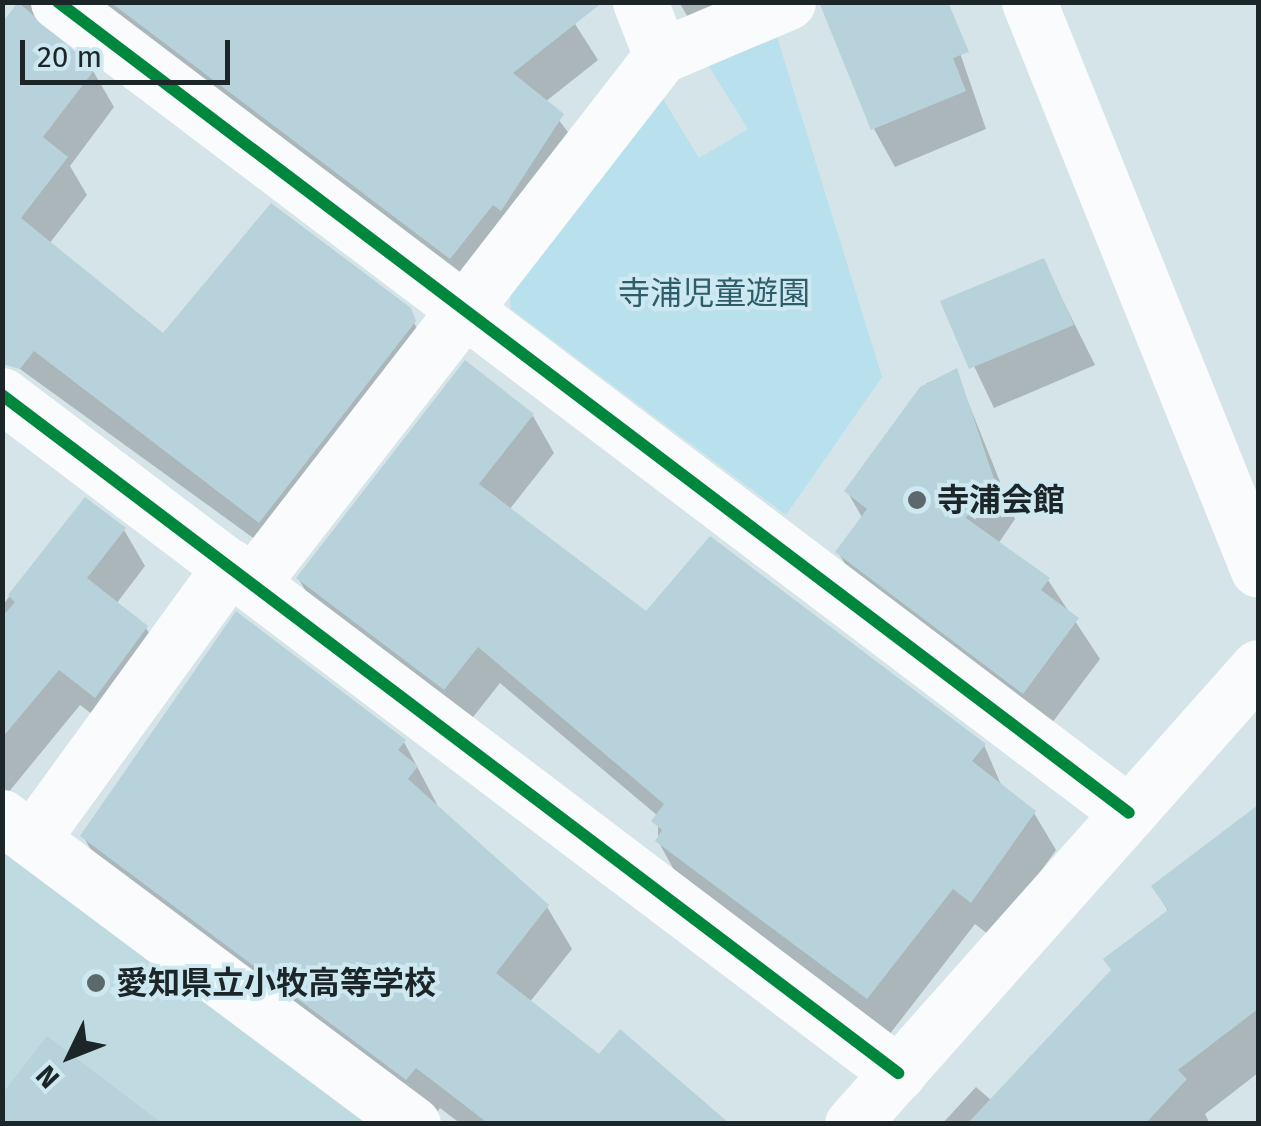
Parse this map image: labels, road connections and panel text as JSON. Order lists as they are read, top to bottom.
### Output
{
  "parks": ["寺浦児童遊園"],
  "places": ["寺浦会館", "愛知県立小牧高等学校"],
  "scale_bar": "20 m",
  "north": "bottom left"
}
